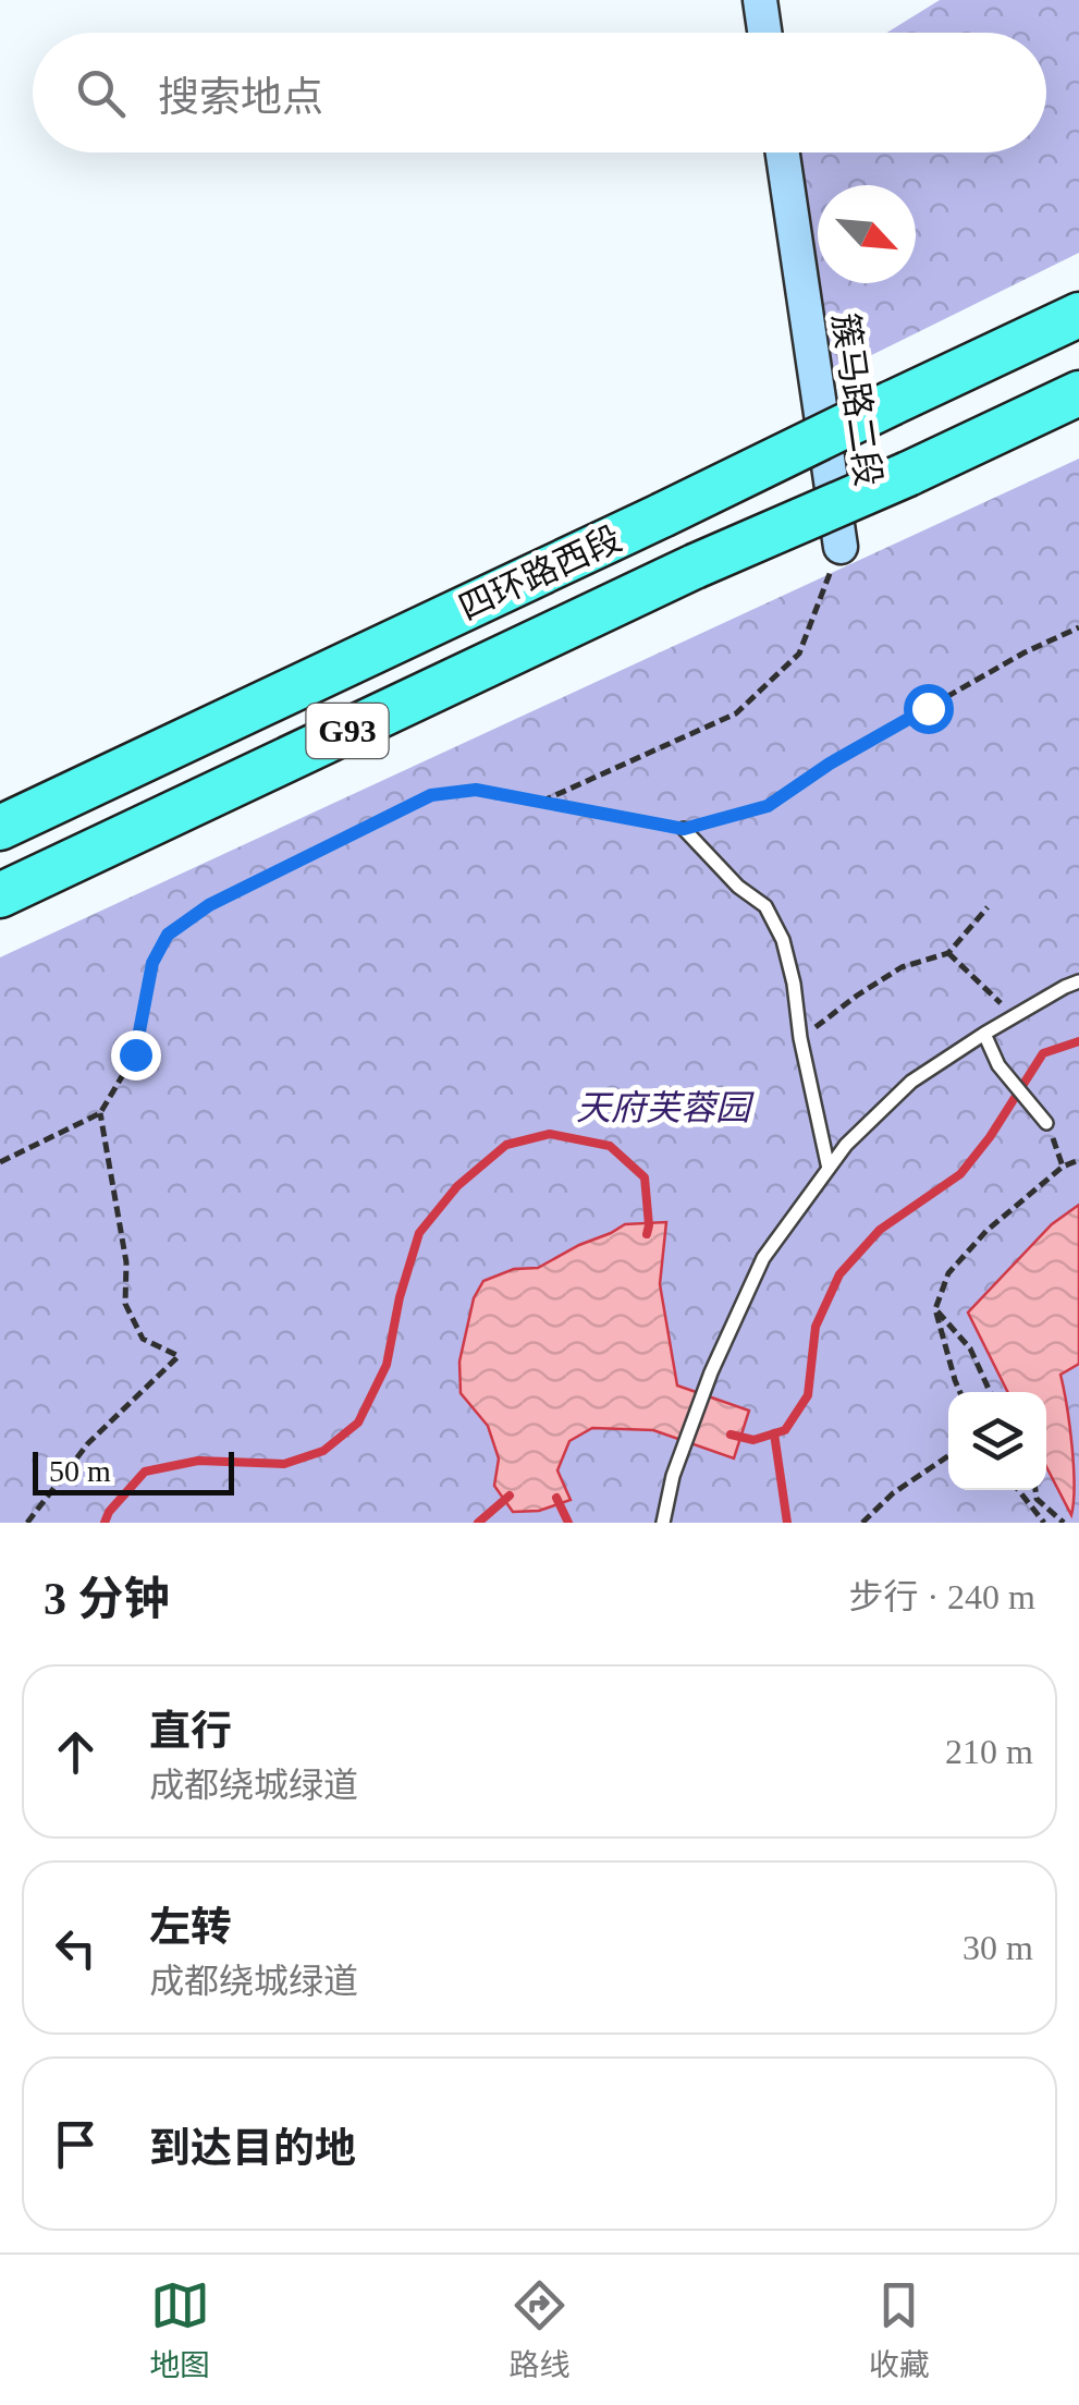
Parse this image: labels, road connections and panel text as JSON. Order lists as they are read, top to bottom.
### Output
{
  "streets": {
    "highway": ["四环路西段", "G93"],
    "main road": ["簇马路二段"]
  },
  "parks": ["天府芙蓉园"],
  "scale_bar": "50 m",
  "north": "bottom right",
  "page": {
    "search": "搜索地点",
    "scale": "50 m",
    "heading": ["3 分钟", "步行 · 240 m"],
    "list": [
      ["直行", "成都绕城绿道", "210 m"],
      ["左转", "成都绕城绿道", "30 m"],
      "到达目的地"
    ],
    "nav": ["地图", "路线", "收藏"]
  }
}
